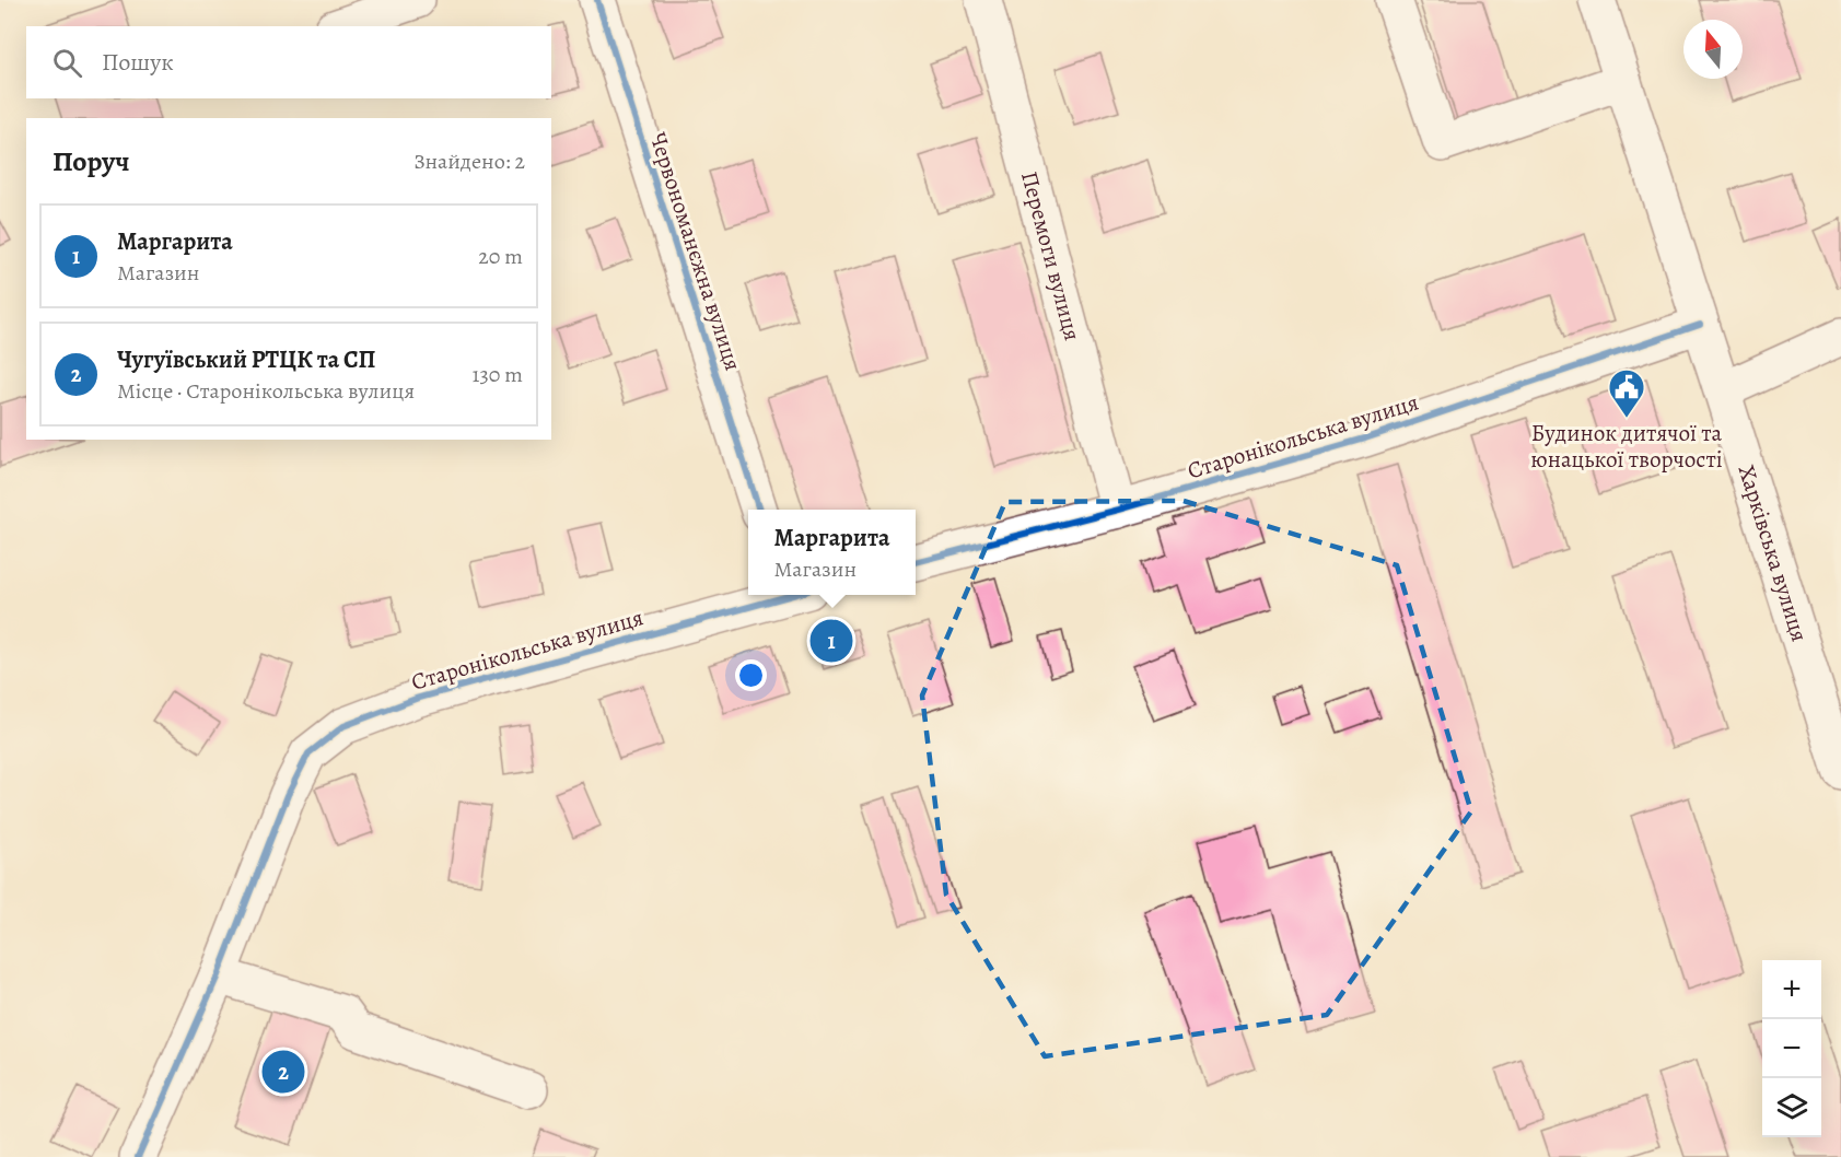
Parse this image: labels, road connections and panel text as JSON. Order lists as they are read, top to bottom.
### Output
{
  "streets": {
    "street": [
      "Червономанєжна вулиця",
      "Перемоги вулиця",
      "Старонікольська вулиця",
      "Харківська вулиця"
    ]
  },
  "crossings": [
    ["Перемоги вулиця", "Старонікольська вулиця"],
    ["Старонікольська вулиця", "Харківська вулиця"]
  ],
  "places": {
    "public building": ["Будинок дитячої та юнацької творчості"]
  },
  "north": "top",
  "page": {
    "search": "Пошук",
    "heading": ["Поруч", "Знайдено: 2"],
    "list": [
      {
        "mark": "1",
        "name": "Маргарита",
        "note": "Магазин",
        "value": "20 m"
      },
      {
        "mark": "2",
        "name": "Чугуївський РТЦК та СП",
        "note": "Місце · Старонікольська вулиця",
        "value": "130 m"
      }
    ],
    "popup": ["Маргарита", "Магазин"],
    "pins": ["1", "2"],
    "map_buttons": ["+", "−"]
  }
}
